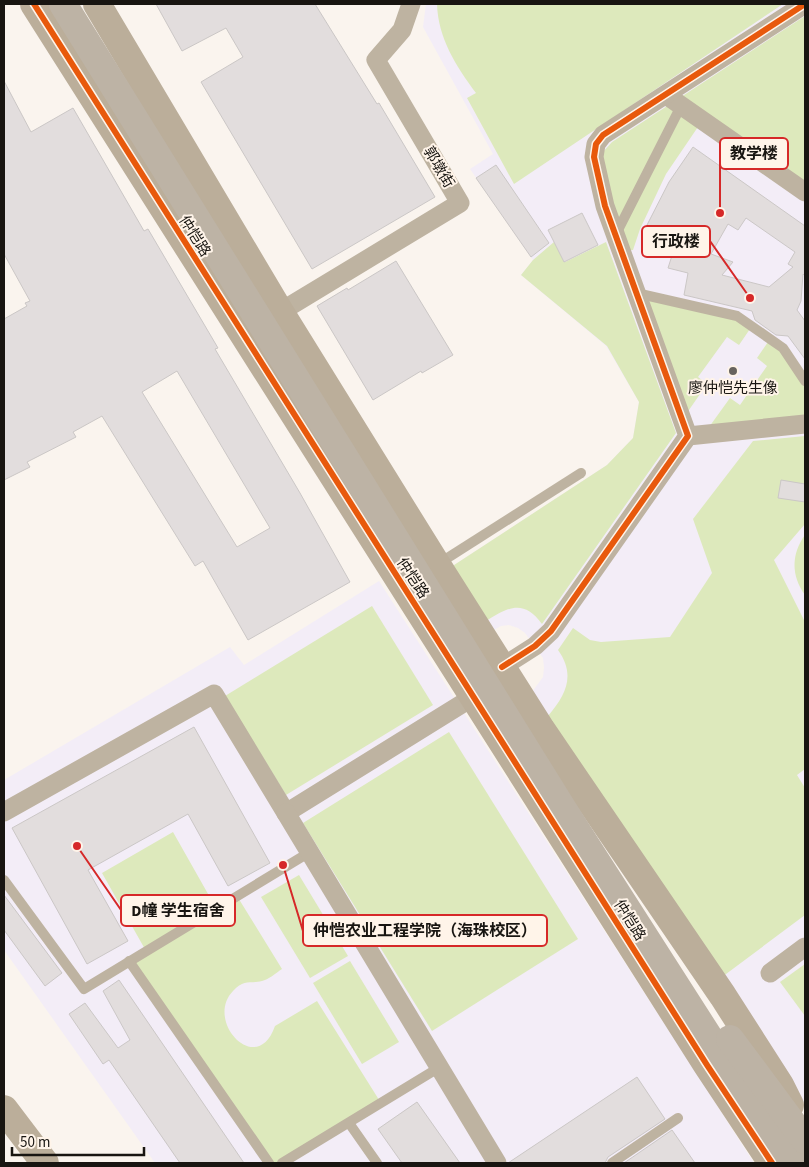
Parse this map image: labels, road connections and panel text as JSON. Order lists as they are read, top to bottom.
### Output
{
  "streets": {
    "main road": ["仲恺路"],
    "street": ["郭墩街"]
  },
  "crossings": [
    ["郭墩街", "仲恺路"]
  ],
  "places": [
    "教学楼",
    "行政楼",
    "廖仲恺先生像",
    "D幢 学生宿舍",
    "仲恺农业工程学院（海珠校区）"
  ],
  "scale_bar": "50 m"
}
